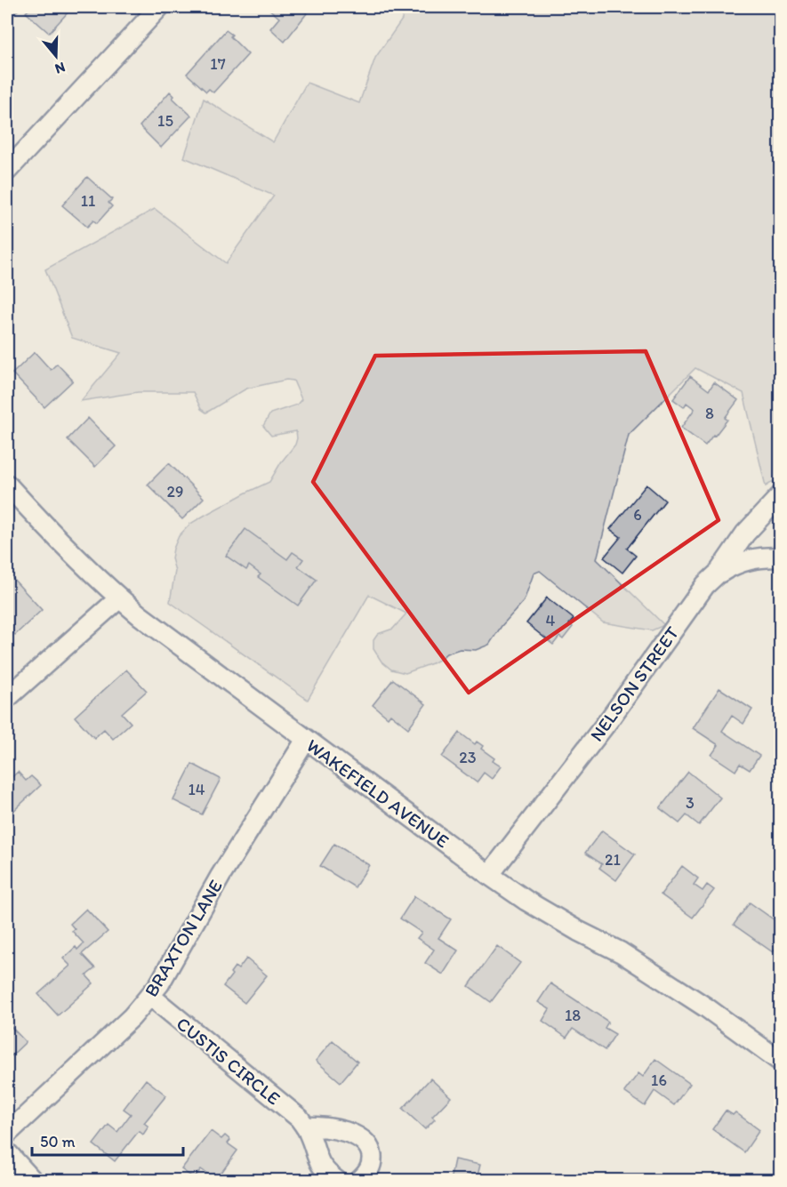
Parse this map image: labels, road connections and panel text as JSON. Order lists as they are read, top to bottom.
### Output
{
  "streets": {
    "street": [
      "NELSON STREET",
      "WAKEFIELD AVENUE",
      "BRAXTON LANE",
      "CUSTIS CIRCLE"
    ]
  },
  "crossings": [
    ["NELSON STREET", "WAKEFIELD AVENUE"],
    ["WAKEFIELD AVENUE", "BRAXTON LANE"],
    ["BRAXTON LANE", "CUSTIS CIRCLE"]
  ],
  "house_numbers": [
    "17",
    "15",
    "11",
    "8",
    "29",
    "6",
    "4",
    "23",
    "14",
    "3",
    "21",
    "18",
    "16"
  ],
  "scale_bar": "50 m",
  "north": "bottom"
}
